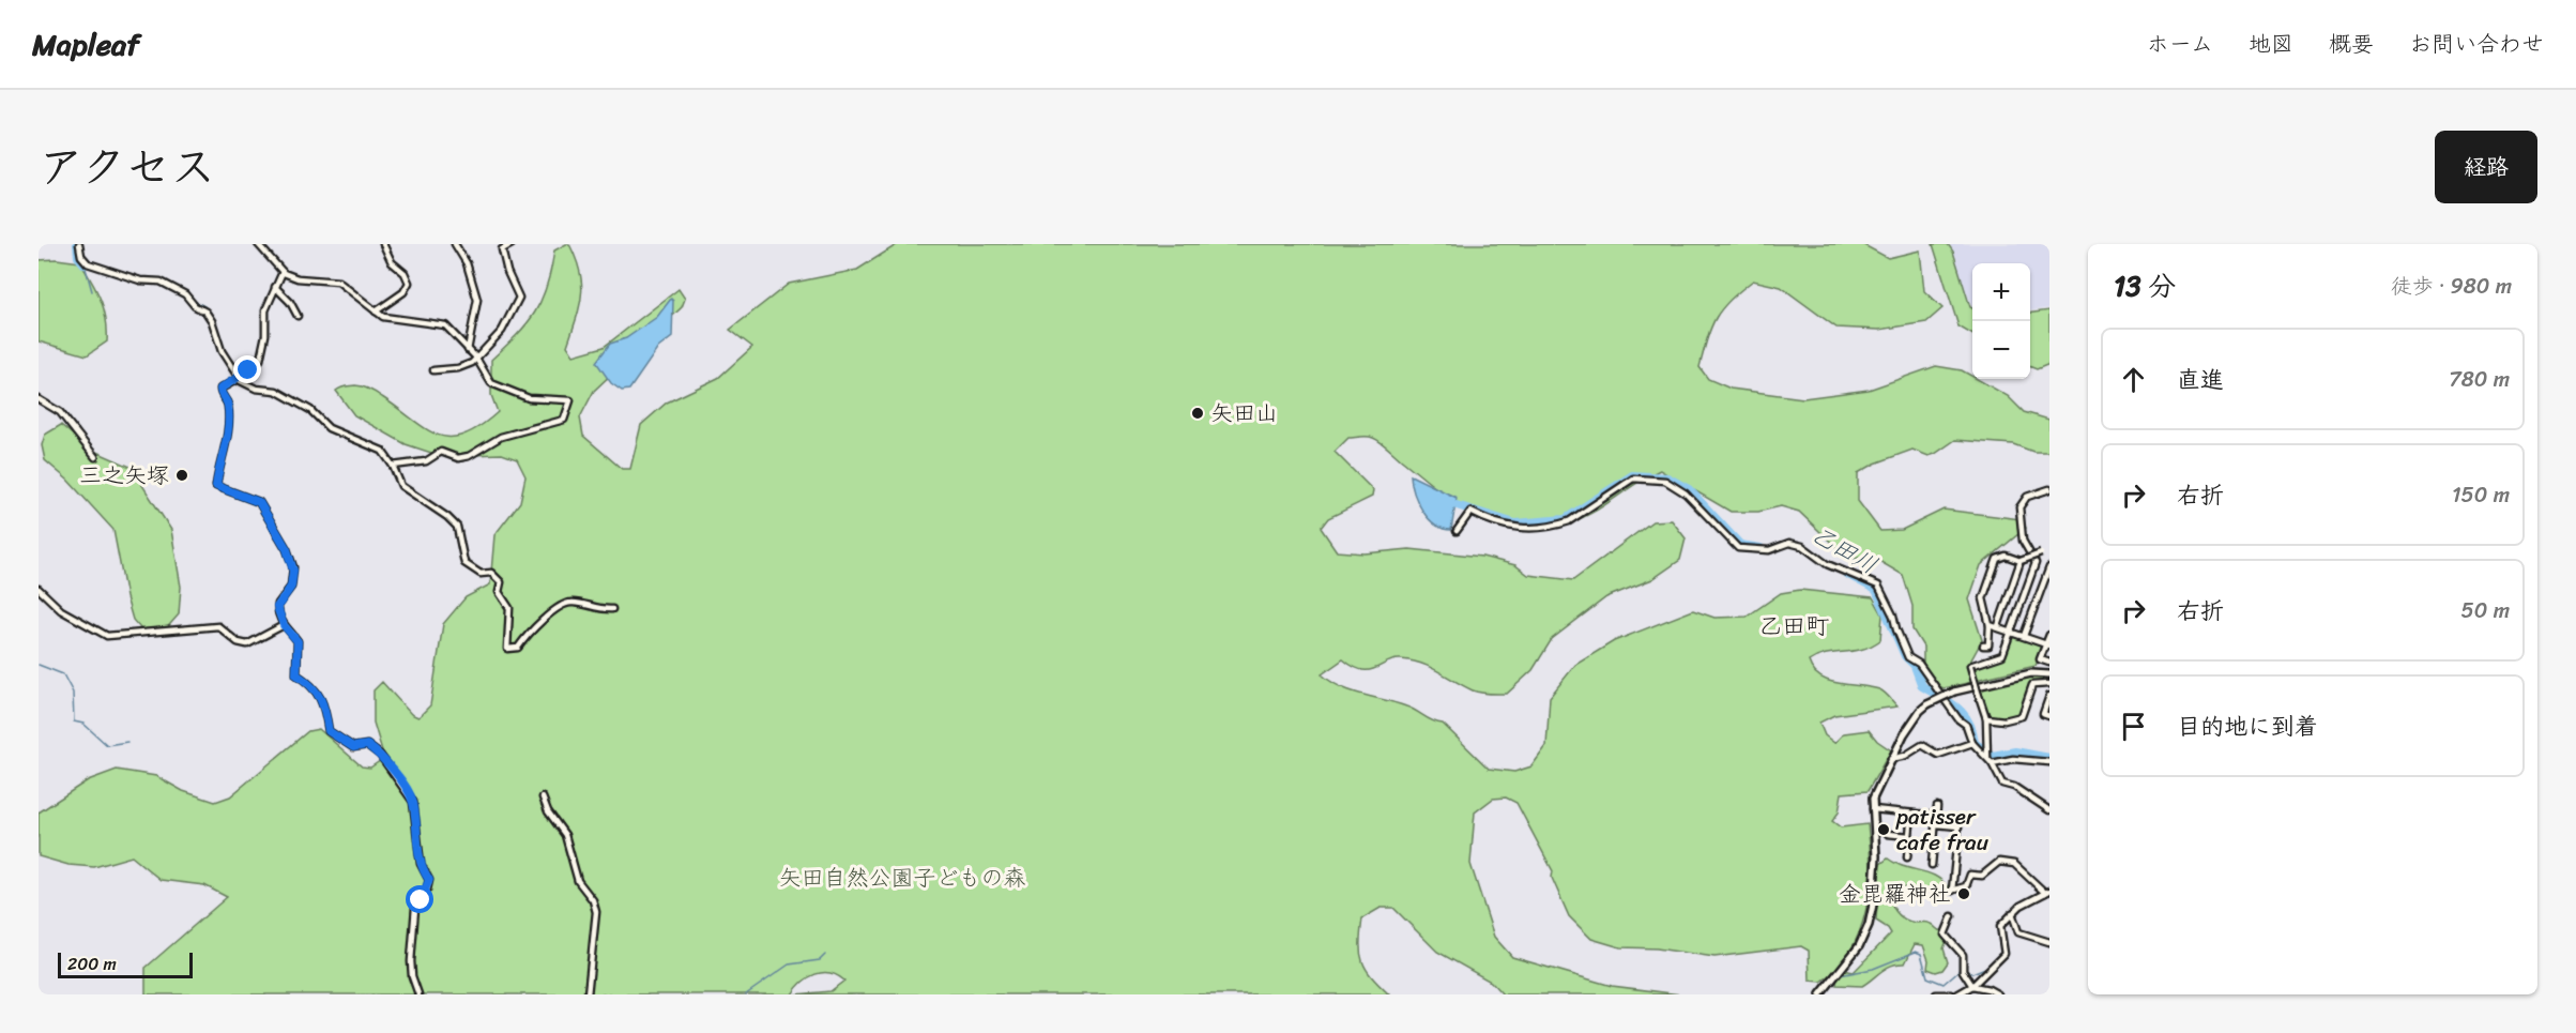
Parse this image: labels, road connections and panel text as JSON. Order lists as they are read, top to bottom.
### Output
{
  "districts": ["乙田町"],
  "water": ["乙田川"],
  "parks": ["矢田自然公園子どもの森"],
  "places": [
    "矢田山",
    "三之矢塚",
    "patisser cafe frau",
    "金毘羅神社"
  ],
  "scale_bar": "200 m",
  "page": {
    "header": "Mapleaf",
    "nav": [
      "ホーム",
      "地図",
      "概要",
      "お問い合わせ"
    ],
    "title": "アクセス",
    "buttons": "経路",
    "heading": ["13 分", "徒歩 · 980 m"],
    "map_buttons": ["+", "−"],
    "list": [
      ["直進", "780 m"],
      ["右折", "150 m"],
      ["右折", "50 m"],
      "目的地に到着"
    ],
    "scale": "200 m"
  }
}
